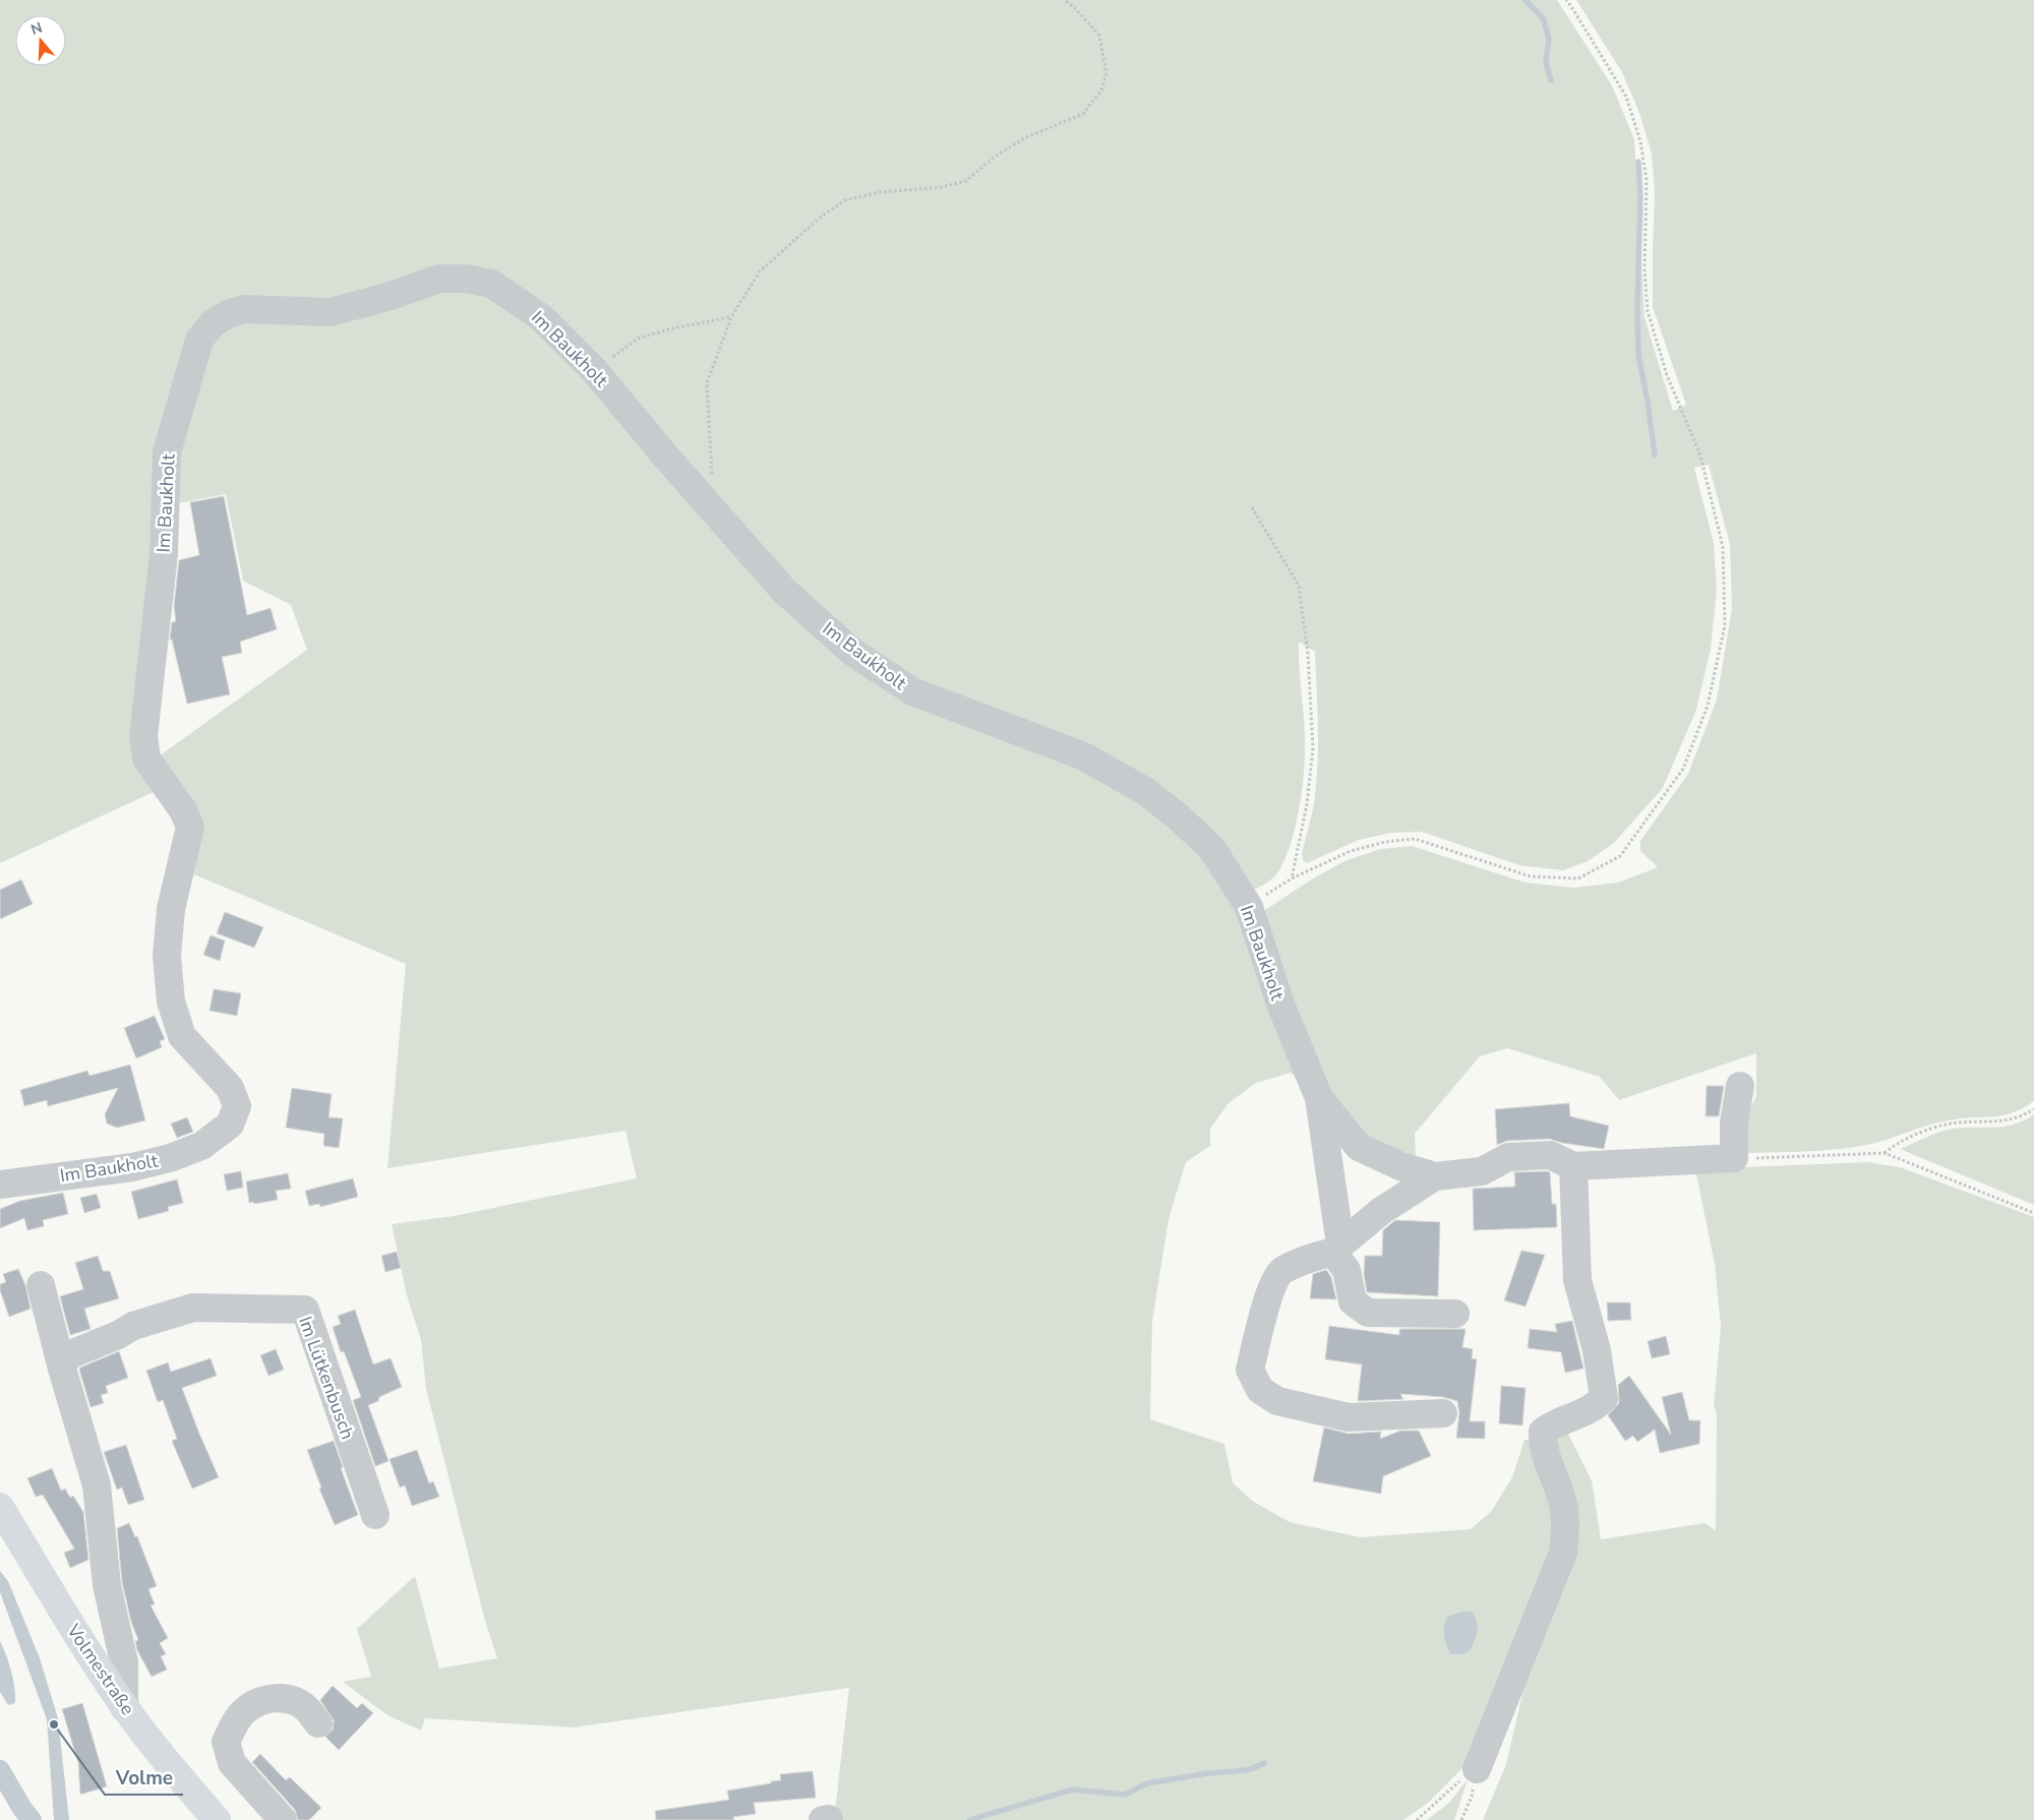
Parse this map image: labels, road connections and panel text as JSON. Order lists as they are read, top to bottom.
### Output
{
  "streets": {
    "main road": ["Volmestraße"],
    "street": ["Im Baukholt", "Im Lütkenbusch"]
  },
  "places": ["Volme"],
  "north": "top"
}
